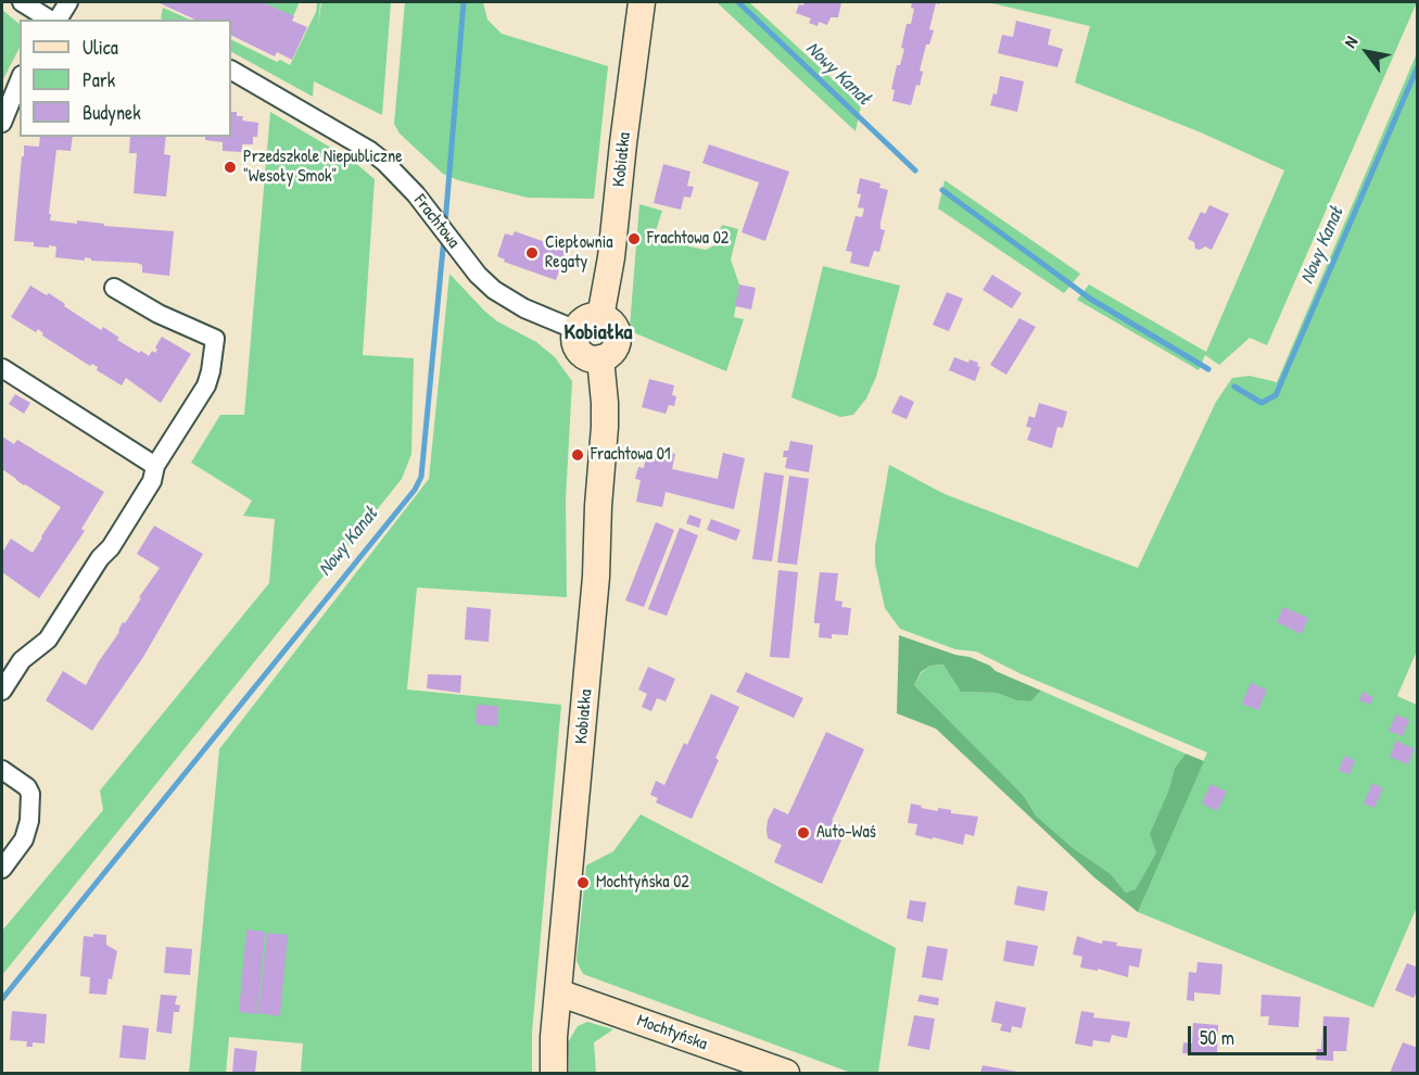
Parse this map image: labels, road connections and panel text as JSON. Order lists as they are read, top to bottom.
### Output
{
  "streets": {
    "street": ["Kobiałka", "Frachtowa", "Mochtyńska"]
  },
  "crossings": [
    ["Kobiałka", "Frachtowa"],
    ["Kobiałka", "Mochtyńska"]
  ],
  "districts": ["Kobiałka"],
  "water": ["Nowy Kanał"],
  "places": [
    "Przedszkole Niepubliczne \"Wesoły Smok\"",
    "Frachtowa 02",
    "Ciepłownia Regaty",
    "Frachtowa 01",
    "Auto-Waś",
    "Mochtyńska 02"
  ],
  "legend": ["Ulica", "Park", "Budynek"],
  "scale_bar": "50 m",
  "north": "top left"
}
